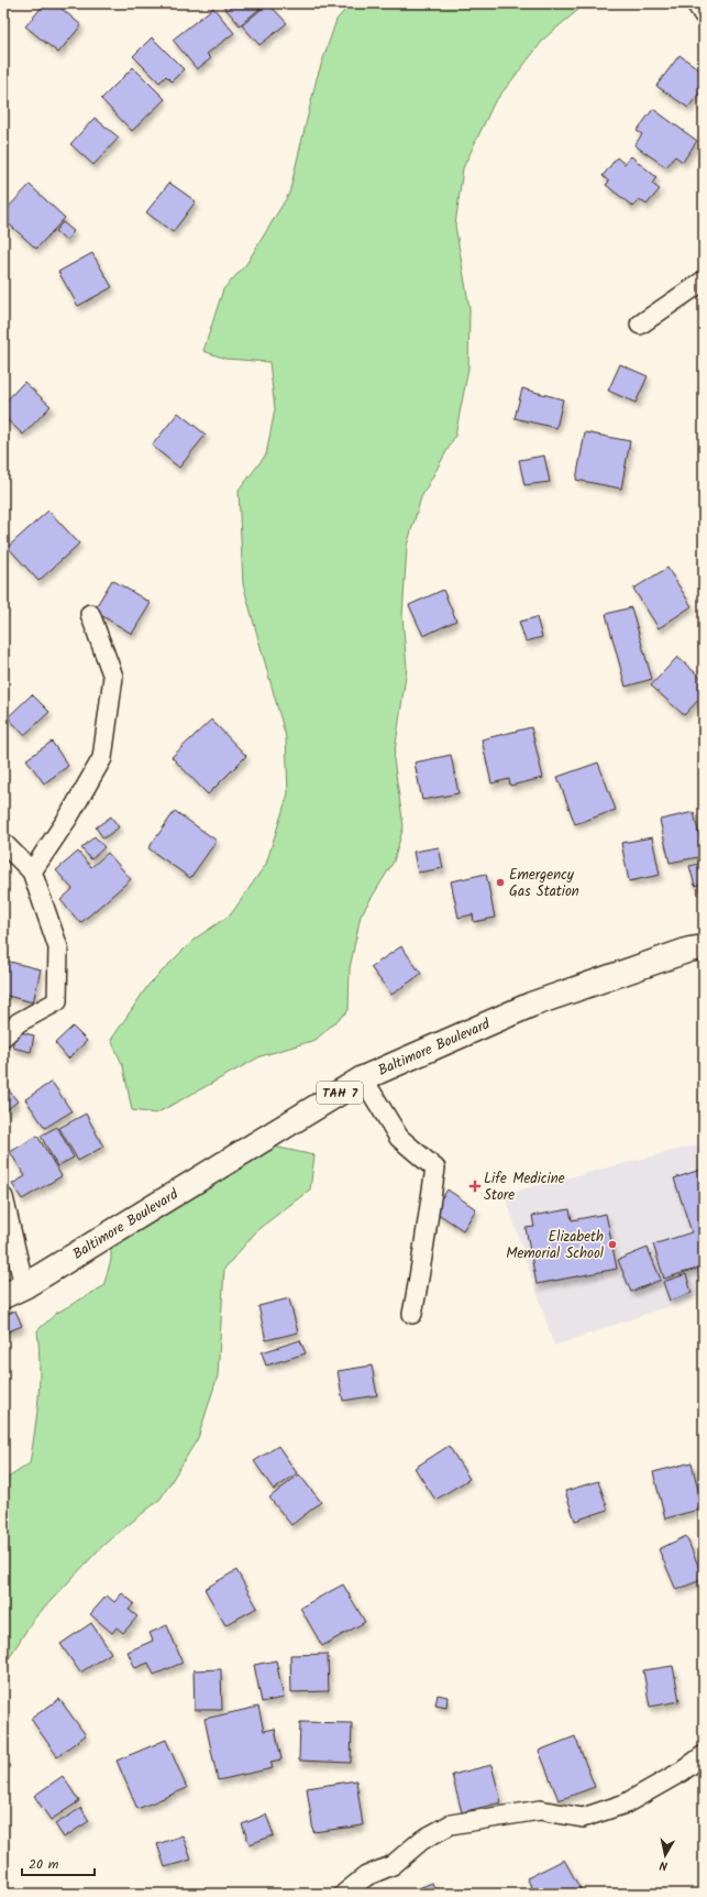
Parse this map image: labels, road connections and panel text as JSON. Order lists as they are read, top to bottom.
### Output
{
  "streets": {
    "highway": ["Baltimore Boulevard", "TAH 7"]
  },
  "places": {
    "other": ["Emergency Gas Station", "Elizabeth Memorial School"],
    "health": ["Life Medicine Store"]
  },
  "scale_bar": "20 m",
  "north": "bottom"
}
